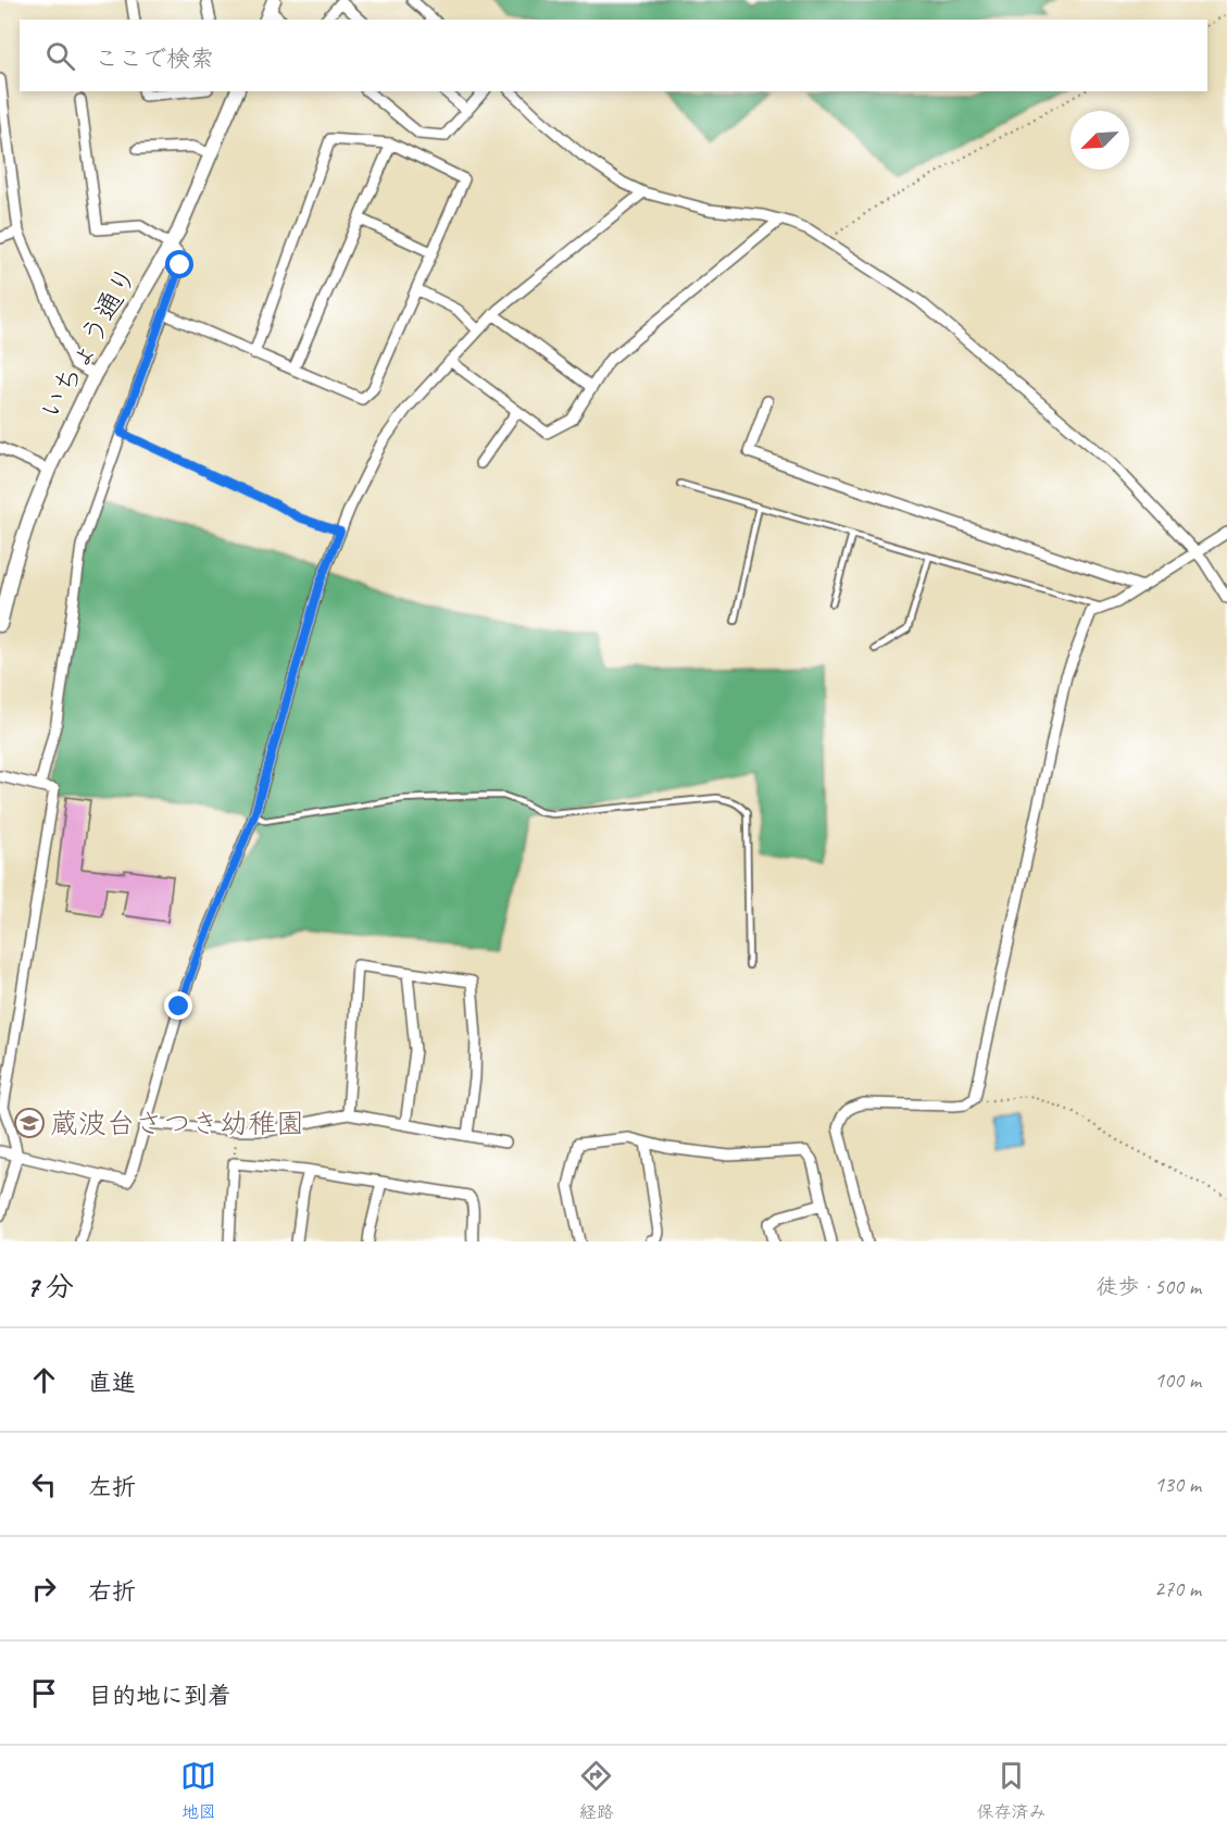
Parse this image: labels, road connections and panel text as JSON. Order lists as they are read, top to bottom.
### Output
{
  "streets": {
    "street": ["いちょう通り"]
  },
  "places": {
    "school or university": ["蔵波台さつき幼稚園"]
  },
  "north": "bottom left",
  "page": {
    "search": "ここで検索",
    "heading": ["7 分", "徒歩 · 500 m"],
    "list": [
      ["直進", "100 m"],
      ["左折", "130 m"],
      ["右折", "270 m"],
      "目的地に到着"
    ],
    "nav": ["地図", "経路", "保存済み"]
  }
}
